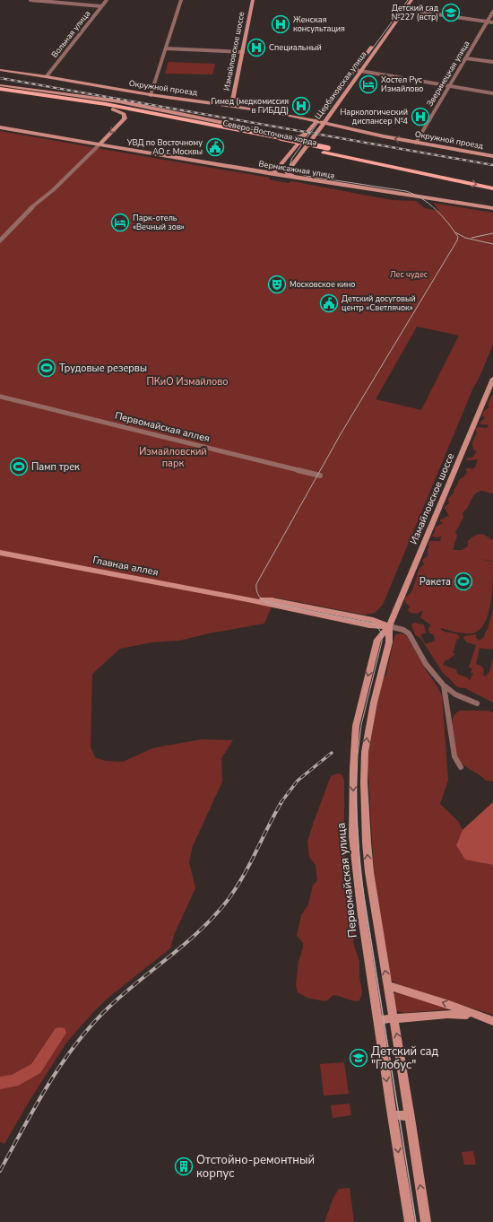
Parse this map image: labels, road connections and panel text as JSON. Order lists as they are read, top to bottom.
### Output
{
  "streets": {
    "main road": [
      "Измайловское шоссе",
      "Щербаковская улица",
      "Окружной проезд",
      "Северо-Восточная хорда",
      "Вернисажная улица",
      "Главная аллея",
      "Первомайская улица"
    ],
    "street": ["Вольная улица", "Зверинецкая улица", "Первомайская аллея"]
  },
  "crossings": [
    ["Вольная улица", "Окружной проезд"],
    ["Измайловское шоссе", "Окружной проезд"],
    ["Измайловское шоссе", "Главная аллея"],
    ["Измайловское шоссе", "Первомайская улица"],
    ["Зверинецкая улица", "Окружной проезд"],
    ["Щербаковская улица", "Окружной проезд"],
    ["Щербаковская улица", "Вернисажная улица"],
    ["Главная аллея", "Первомайская улица"]
  ],
  "parks": ["Лес чудес", "ПКиО Измайлово", "Измайловский парк"],
  "places": {
    "school or university": ["Детский сад №227 (встр)", "Детский сад \"Глобус\""],
    "hospital": [
      "Женская консультация",
      "Специальный",
      "Гимед (медкомиссия в ГИБДД)",
      "Наркологический диспансер №4"
    ],
    "hotel": ["Хостел Рус Измайлово", "Парк-отель «Вечный зов»"],
    "public building": ["УВД по Восточному АО г. Москвы", "Детский досуговый центр «Светлячок»"],
    "theatre": ["Московское кино"],
    "sports": ["Трудовые резервы", "Памп трек", "Ракета"],
    "building": ["Отстойно-ремонтный корпус"]
  }
}
